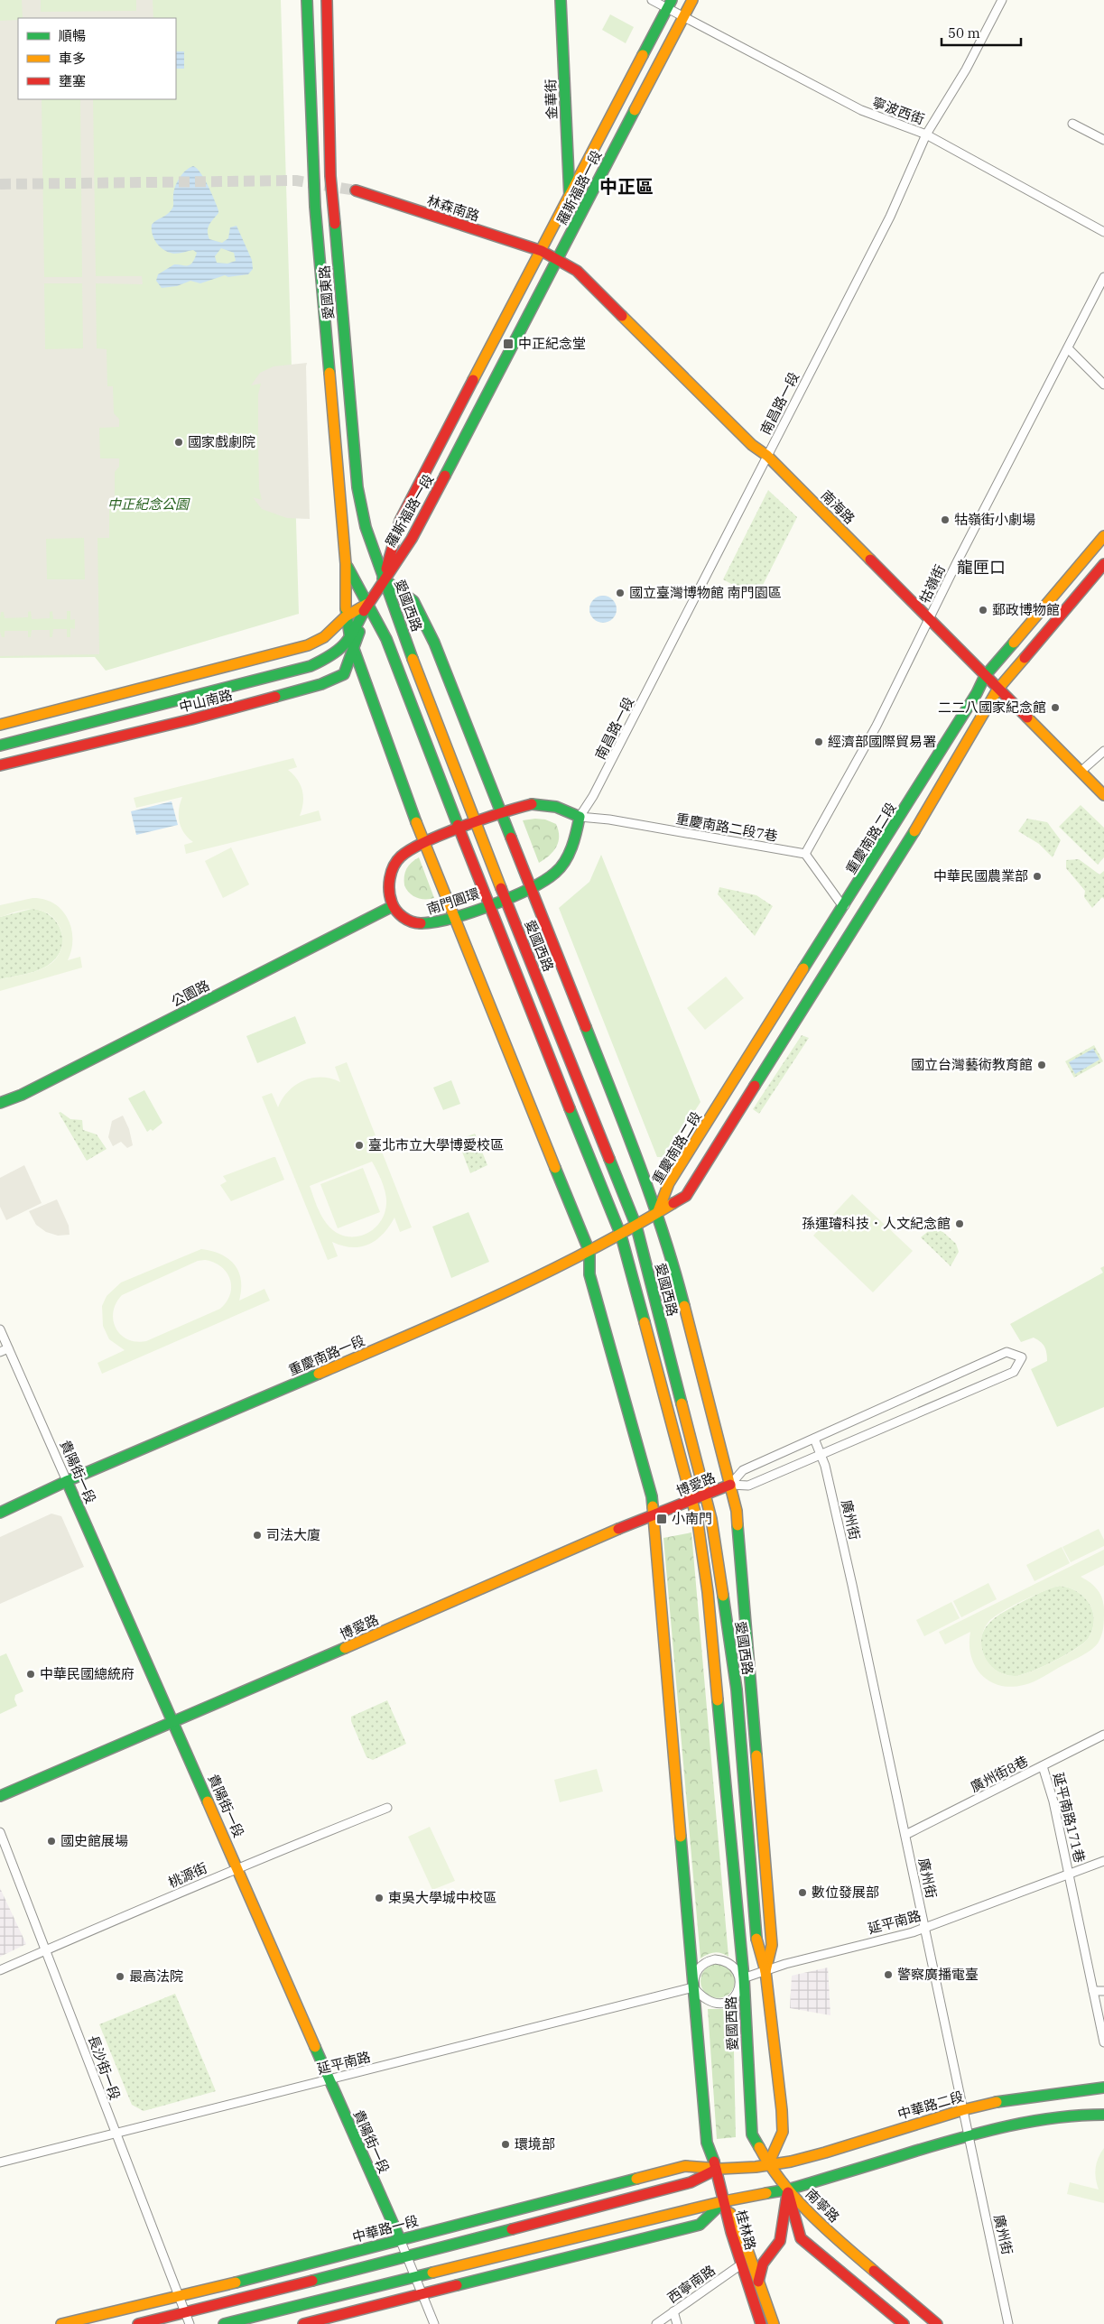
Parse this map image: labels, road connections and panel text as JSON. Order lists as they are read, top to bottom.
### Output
{
  "streets": {
    "main road": [
      "金華街",
      "羅斯福路一段",
      "林森南路",
      "愛國東路",
      "南海路",
      "愛國西路",
      "中山南路",
      "重慶南路二段",
      "南門圓環",
      "公園路",
      "重慶南路一段",
      "貴陽街一段",
      "博愛路",
      "中華路二段",
      "南寧路",
      "中華路一段",
      "桂林路"
    ],
    "street": [
      "寧波西街",
      "南昌路一段",
      "牯嶺街",
      "重慶南路二段7巷",
      "廣州街",
      "廣州街8巷",
      "延平南路171巷",
      "桃源街",
      "延平南路",
      "長沙街一段",
      "西寧南路"
    ]
  },
  "crossings": [
    ["金華街", "羅斯福路一段"],
    ["寧波西街", "羅斯福路一段"],
    ["寧波西街", "南昌路一段"],
    ["羅斯福路一段", "林森南路"],
    ["羅斯福路一段", "愛國東路"],
    ["羅斯福路一段", "南海路"],
    ["羅斯福路一段", "愛國西路"],
    ["羅斯福路一段", "中山南路"],
    ["林森南路", "南海路"],
    ["愛國東路", "愛國西路"],
    ["愛國東路", "中山南路"],
    ["南昌路一段", "南海路"],
    ["南昌路一段", "重慶南路二段7巷"],
    ["南昌路一段", "南門圓環"],
    ["南海路", "牯嶺街"],
    ["南海路", "重慶南路二段"],
    ["牯嶺街", "重慶南路二段7巷"],
    ["愛國西路", "中山南路"],
    ["愛國西路", "重慶南路二段"],
    ["愛國西路", "南門圓環"],
    ["愛國西路", "重慶南路一段"],
    ["愛國西路", "博愛路"],
    ["愛國西路", "延平南路"],
    ["愛國西路", "中華路二段"],
    ["愛國西路", "中華路一段"],
    ["重慶南路二段7巷", "南門圓環"],
    ["重慶南路二段", "重慶南路一段"],
    ["南門圓環", "公園路"],
    ["重慶南路一段", "貴陽街一段"],
    ["貴陽街一段", "博愛路"],
    ["貴陽街一段", "桃源街"],
    ["貴陽街一段", "延平南路"],
    ["貴陽街一段", "中華路一段"],
    ["博愛路", "廣州街"],
    ["廣州街", "廣州街8巷"],
    ["廣州街", "延平南路"],
    ["廣州街", "中華路二段"],
    ["廣州街8巷", "延平南路171巷"],
    ["延平南路171巷", "延平南路"],
    ["桃源街", "長沙街一段"],
    ["延平南路", "長沙街一段"],
    ["長沙街一段", "中華路一段"],
    ["中華路二段", "中華路一段"],
    ["南寧路", "桂林路"],
    ["桂林路", "西寧南路"]
  ],
  "districts": ["中正區", "龍匣口"],
  "parks": ["中正紀念公園"],
  "places": {
    "transit": ["中正紀念堂", "小南門"],
    "other": [
      "國家戲劇院",
      "牯嶺街小劇場",
      "國立臺灣博物館 南門園區",
      "郵政博物館",
      "二二八國家紀念館",
      "經濟部國際貿易署",
      "中華民國農業部",
      "國立台灣藝術教育館",
      "臺北市立大學博愛校區",
      "孫運璿科技．人文紀念館",
      "司法大廈",
      "中華民國總統府",
      "國史館展場",
      "數位發展部",
      "東吳大學城中校區",
      "警察廣播電臺",
      "最高法院",
      "環境部"
    ]
  },
  "legend": ["順暢", "車多", "壅塞"],
  "scale_bar": "50 m"
}
